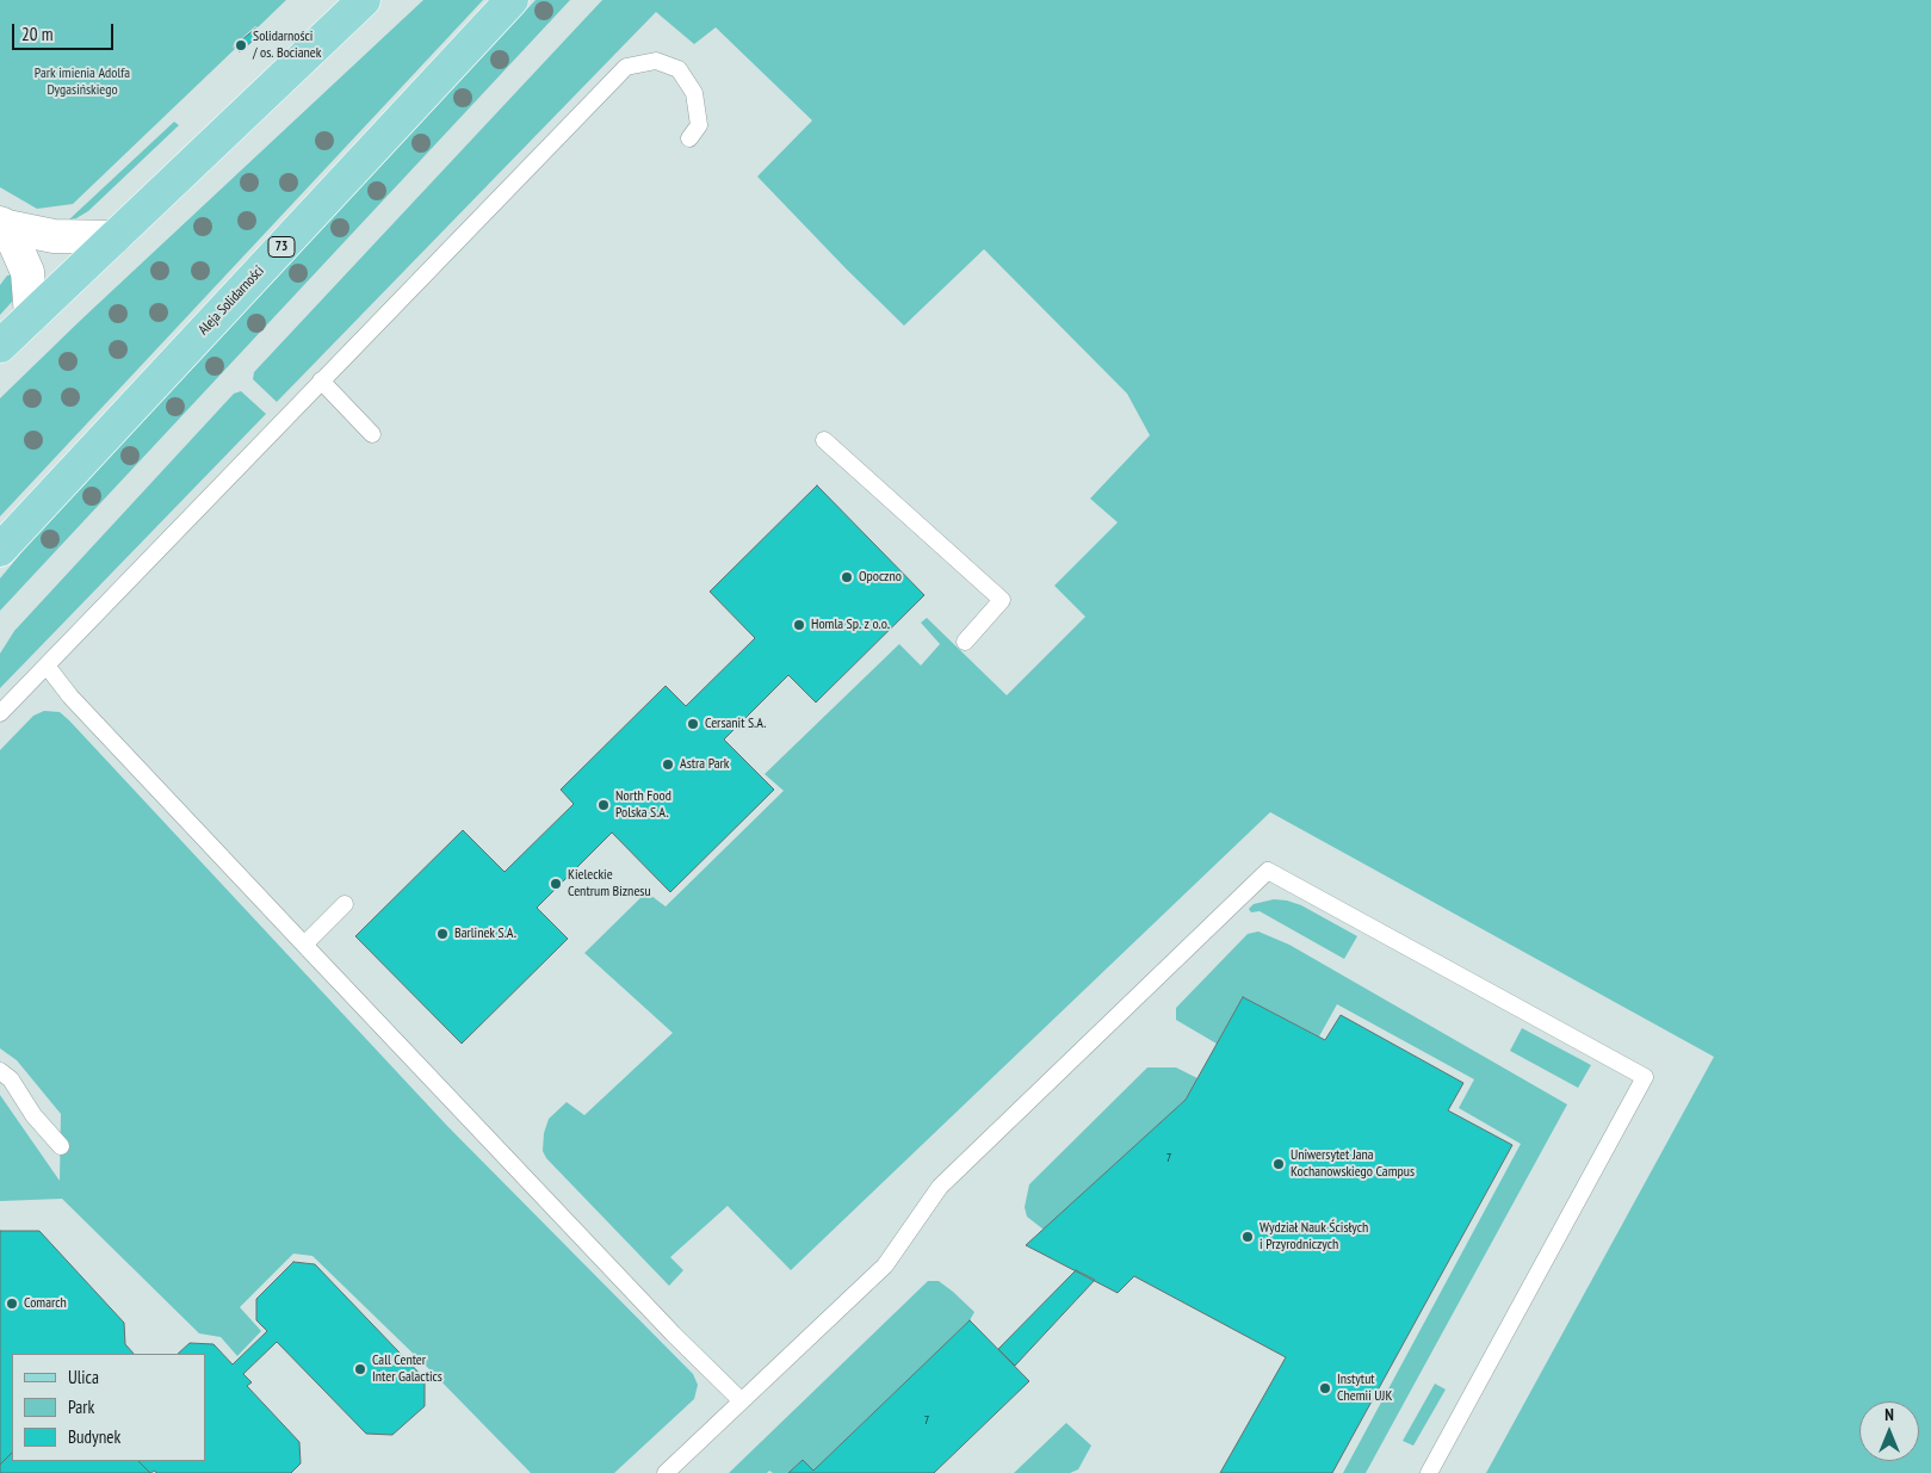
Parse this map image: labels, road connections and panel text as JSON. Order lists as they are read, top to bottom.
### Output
{
  "streets": {
    "main road": ["73", "Aleja Solidarności"]
  },
  "parks": ["Park imienia Adolfa Dygasińskiego"],
  "places": [
    "Solidarności / os. Bocianek",
    "Opoczno",
    "Homla Sp. z o.o.",
    "Cersanit S.A.",
    "Astra Park",
    "North Food Polska S.A.",
    "Kieleckie Centrum Biznesu",
    "Barlinek S.A.",
    "Uniwersytet Jana Kochanowskiego Campus",
    "Wydział Nauk Ścisłych i Przyrodniczych",
    "Comarch",
    "Call Center Inter Galactics",
    "Instytut Chemii UJK"
  ],
  "house_numbers": ["7", "7"],
  "legend": ["Ulica", "Park", "Budynek"],
  "scale_bar": "20 m",
  "north": "top"
}
